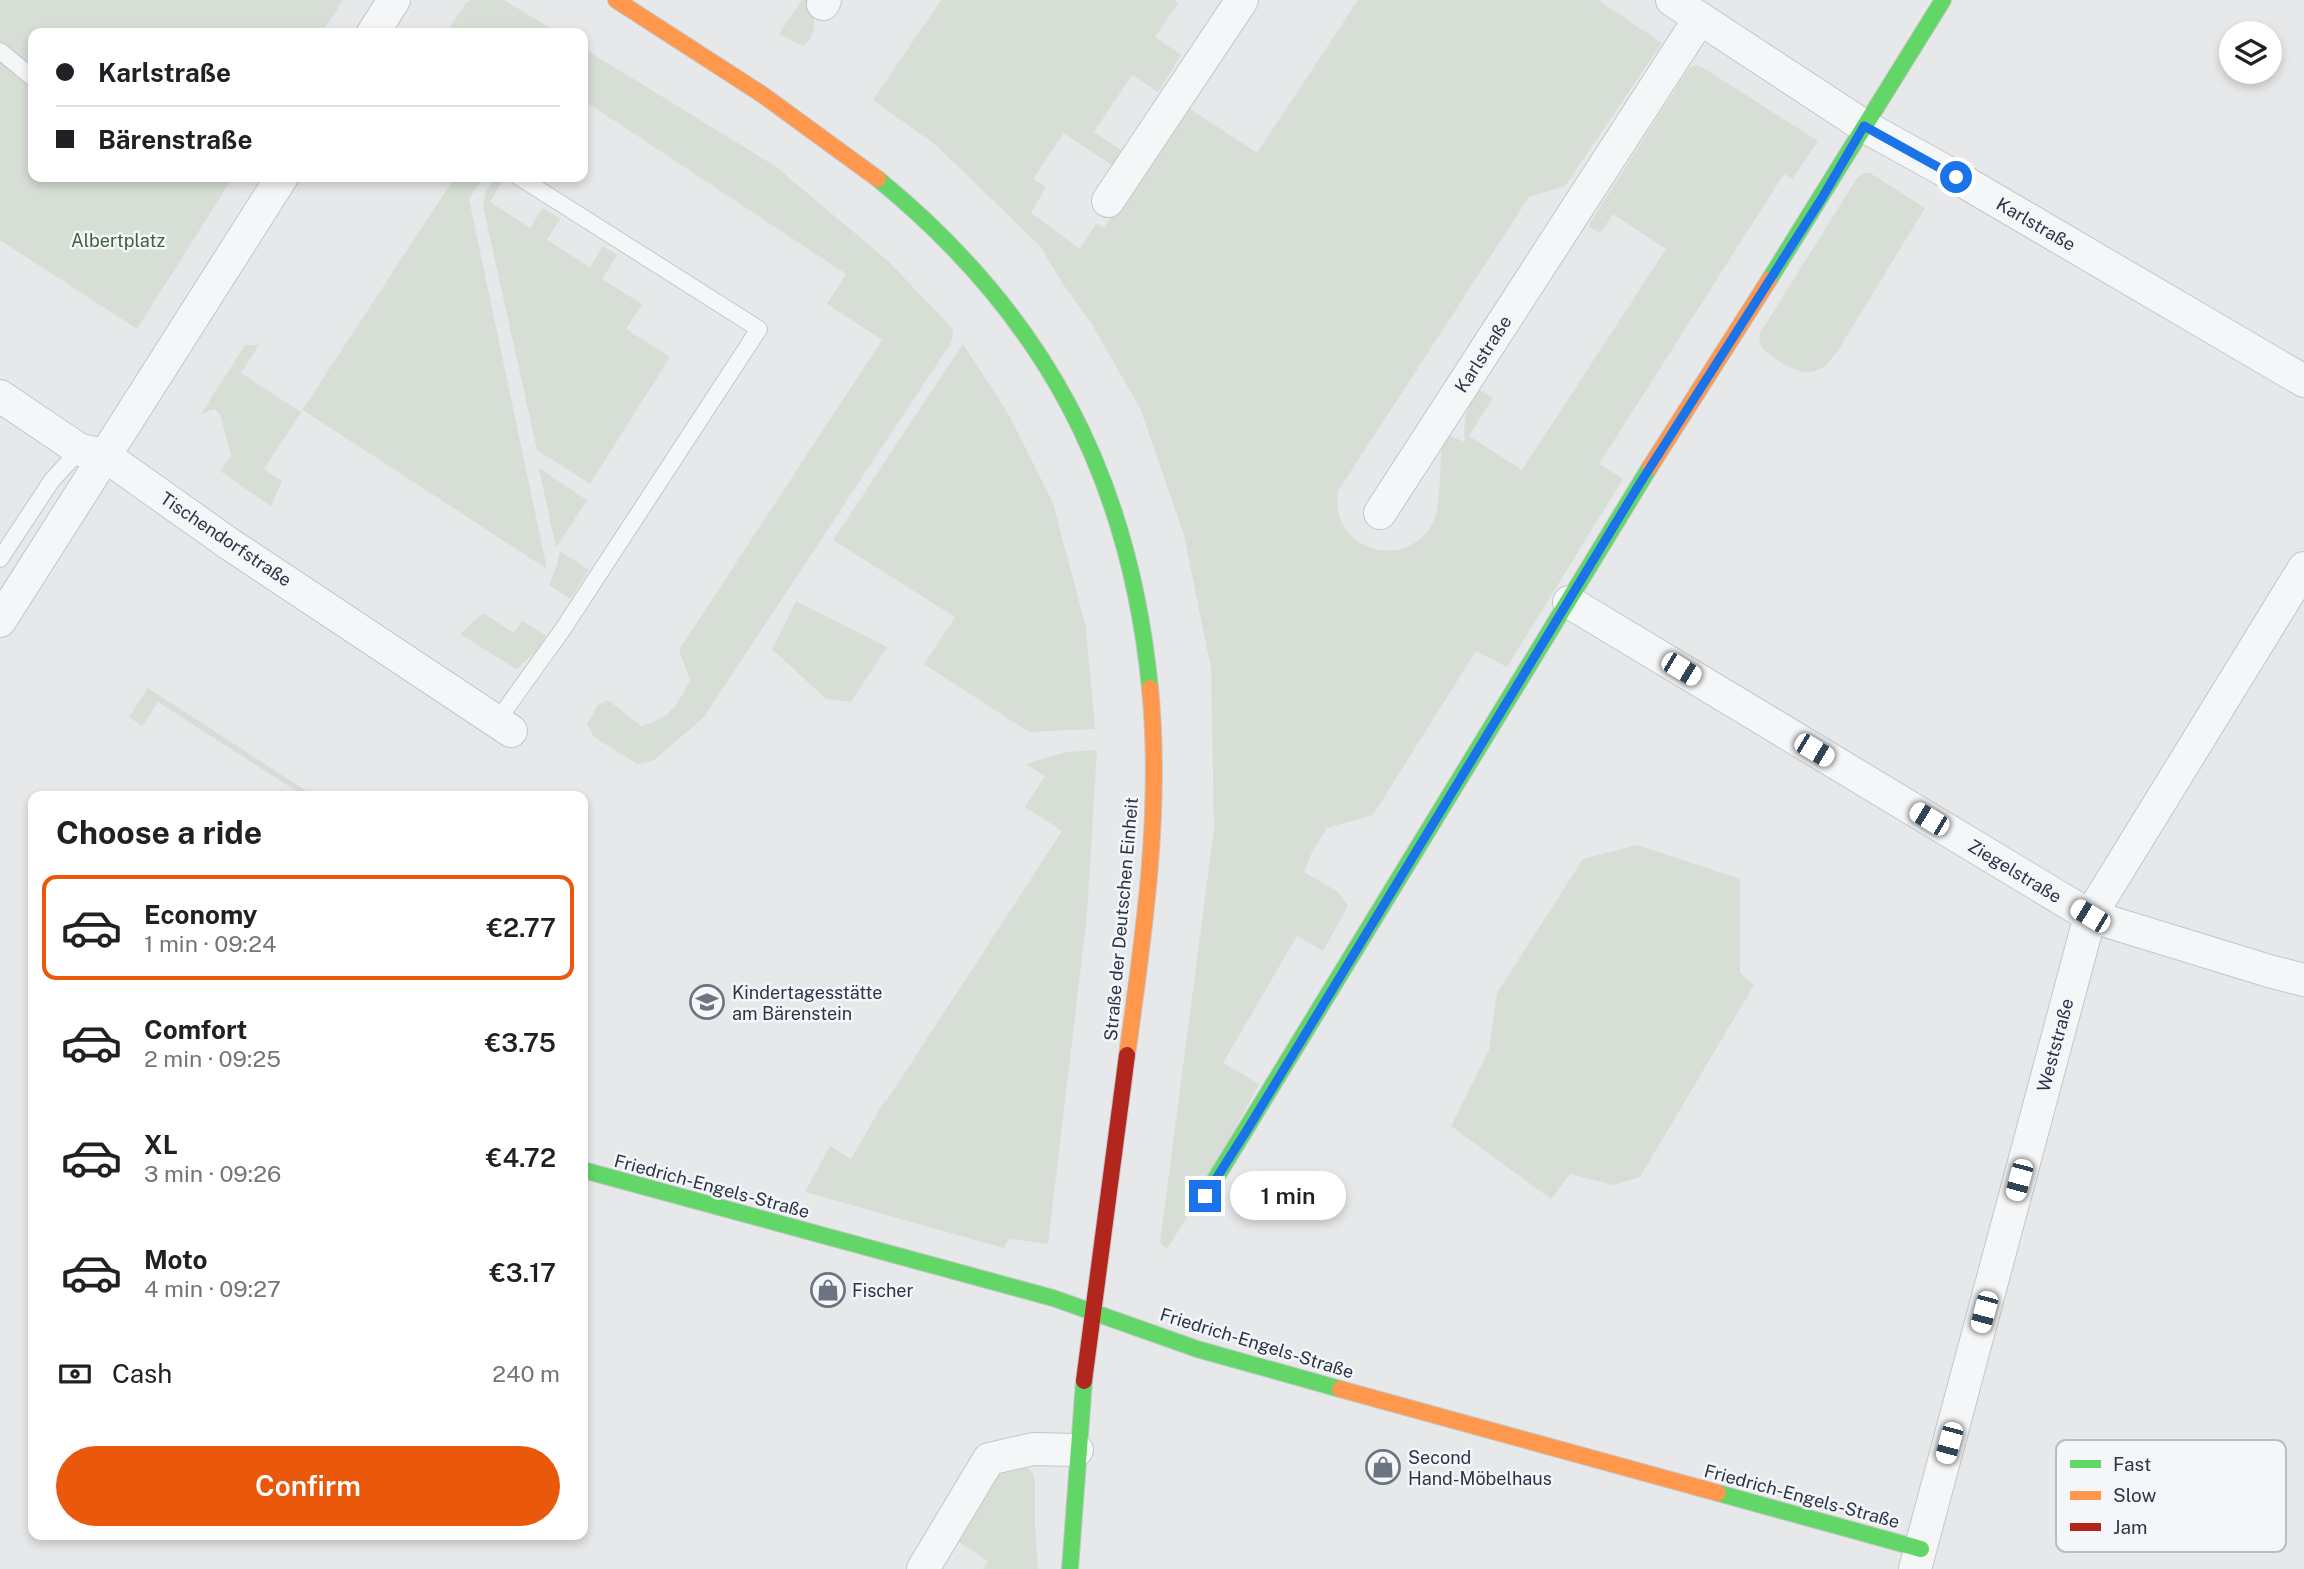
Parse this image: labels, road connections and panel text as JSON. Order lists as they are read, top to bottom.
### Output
{
  "streets": {
    "street": [
      "Karlstraße",
      "Tischendorfstraße",
      "Ziegelstraße",
      "Straße der Deutschen Einheit",
      "Weststraße",
      "Friedrich-Engels-Straße"
    ]
  },
  "crossings": [
    ["Ziegelstraße", "Weststraße"],
    ["Straße der Deutschen Einheit", "Friedrich-Engels-Straße"],
    ["Weststraße", "Friedrich-Engels-Straße"]
  ],
  "parks": ["Albertplatz"],
  "places": {
    "school or university": ["Kindertagesstätte am Bärenstein"],
    "shop": ["Fischer", "Second Hand-Möbelhaus"]
  },
  "legend": ["Fast", "Slow", "Jam"],
  "page": {
    "banner": ["Karlstraße", "Bärenstraße"],
    "heading": "Choose a ride",
    "list": [
      {
        "name": "Economy",
        "note": "1 min · 09:24",
        "value": "€2.77"
      },
      {
        "name": "Comfort",
        "note": "2 min · 09:25",
        "value": "€3.75"
      },
      {
        "name": "XL",
        "note": "3 min · 09:26",
        "value": "€4.72"
      },
      {
        "name": "Moto",
        "note": "4 min · 09:27",
        "value": "€3.17"
      }
    ],
    "bubble": "1 min",
    "pay": ["Cash", "240 m"],
    "buttons": "Confirm"
  }
}
